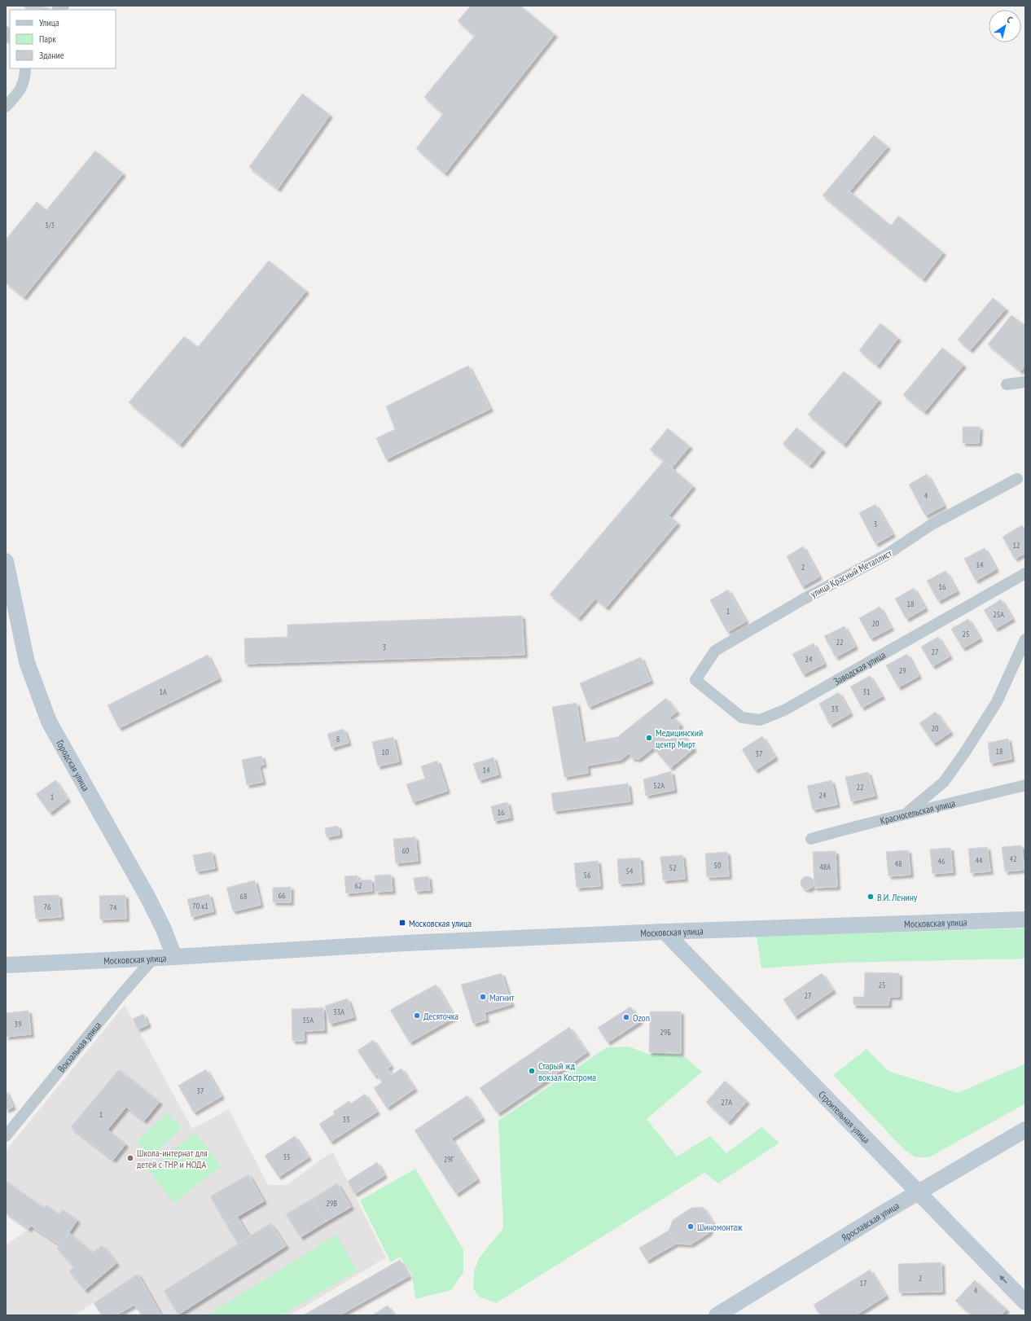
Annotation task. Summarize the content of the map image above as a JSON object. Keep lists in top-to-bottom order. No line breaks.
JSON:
{"streets":{"main road":["Городская улица","Московская улица","Строительная улица","Ярославская улица"],"street":["улица Красный Металлист","Заводская улица","Красносельская улица","Вокзальная улица"]},"crossings":[["улица Красный Металлист","Заводская улица"],["Городская улица","Московская улица"],["Московская улица","Вокзальная улица"],["Московская улица","Строительная улица"],["Строительная улица","Ярославская улица"]],"places":{"other":["Медицинский центр Мирт","В.И. Ленину","Магнит","Десяточка","Ozon","Старый жд вокзал Кострома","Школа-интернат для детей с ТНР и НОДА","Шиномонтаж"],"transit":["Московская улица"]},"house_numbers":["3/3","4","3","12","14","2","16","18","1","25А","20","25","22","3","27","24","29","1А","31","33","20","8","18","10","37","14","52А","22","24","1","16","60","42","44","46","48","50","48А","52","54","56","62","66","68","70 к1","76","74","25","27","33А","35А","39","29Б","37","27А","1","33","35","29Г","29В","2","17","4"],"legend":["Улица","Парк","Здание"],"north":"top right"}
